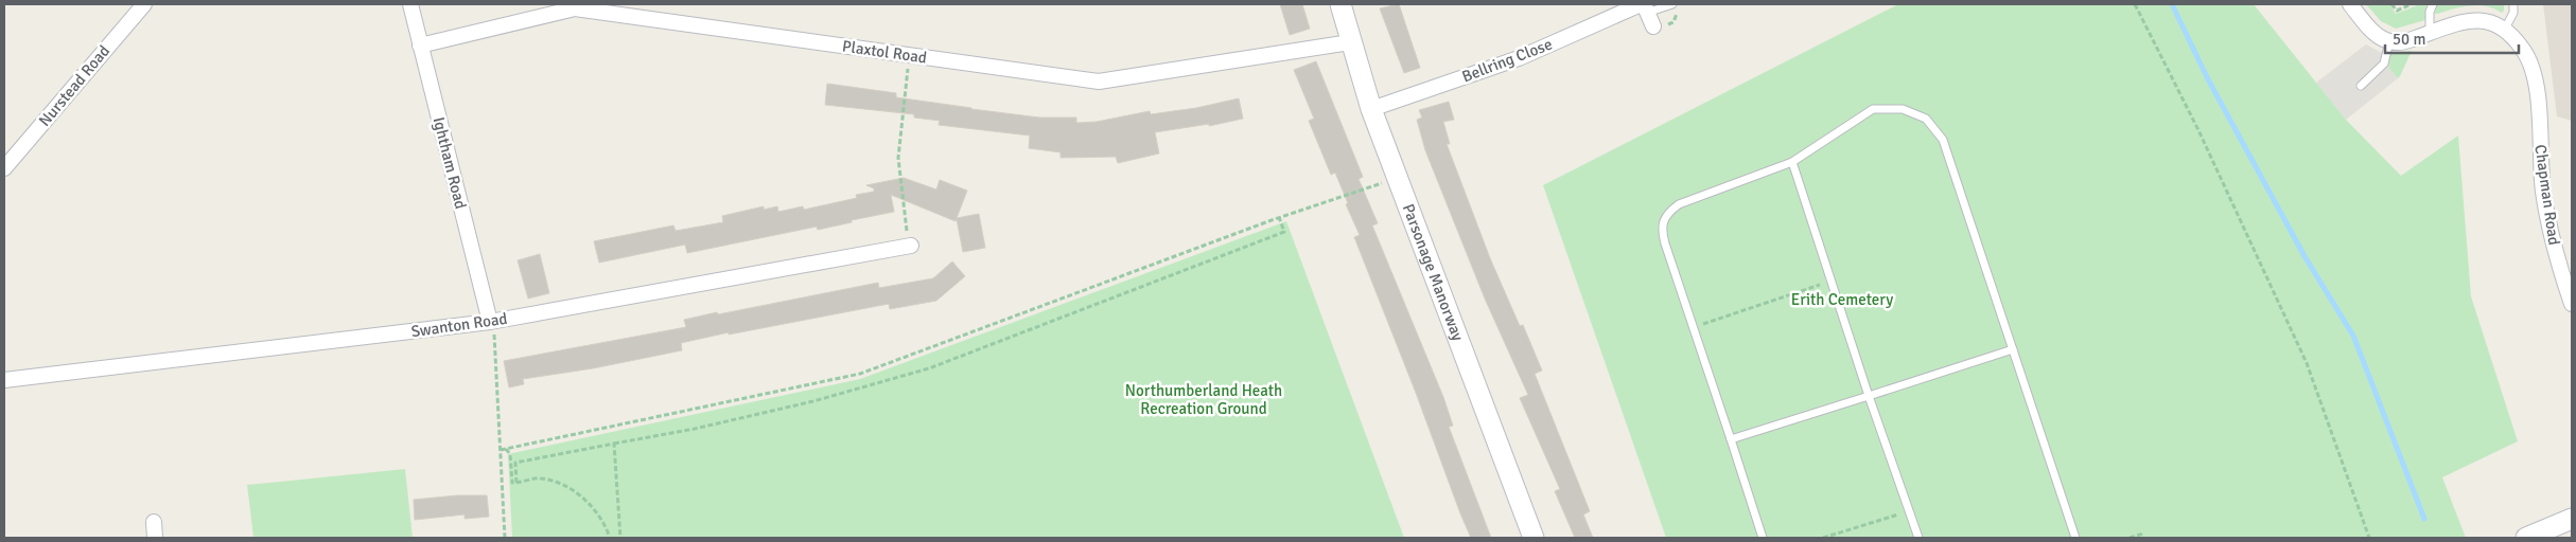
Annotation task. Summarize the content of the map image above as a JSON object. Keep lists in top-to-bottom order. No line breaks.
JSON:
{"streets":{"street":["Plaxtol Road","Bellring Close","Nurstead Road","Ightham Road","Chapman Road","Parsonage Manorway","Swanton Road"]},"crossings":[["Plaxtol Road","Ightham Road"],["Plaxtol Road","Parsonage Manorway"],["Bellring Close","Parsonage Manorway"],["Ightham Road","Swanton Road"]],"parks":["Erith Cemetery","Northumberland Heath Recreation Ground"],"scale_bar":"50 m"}
